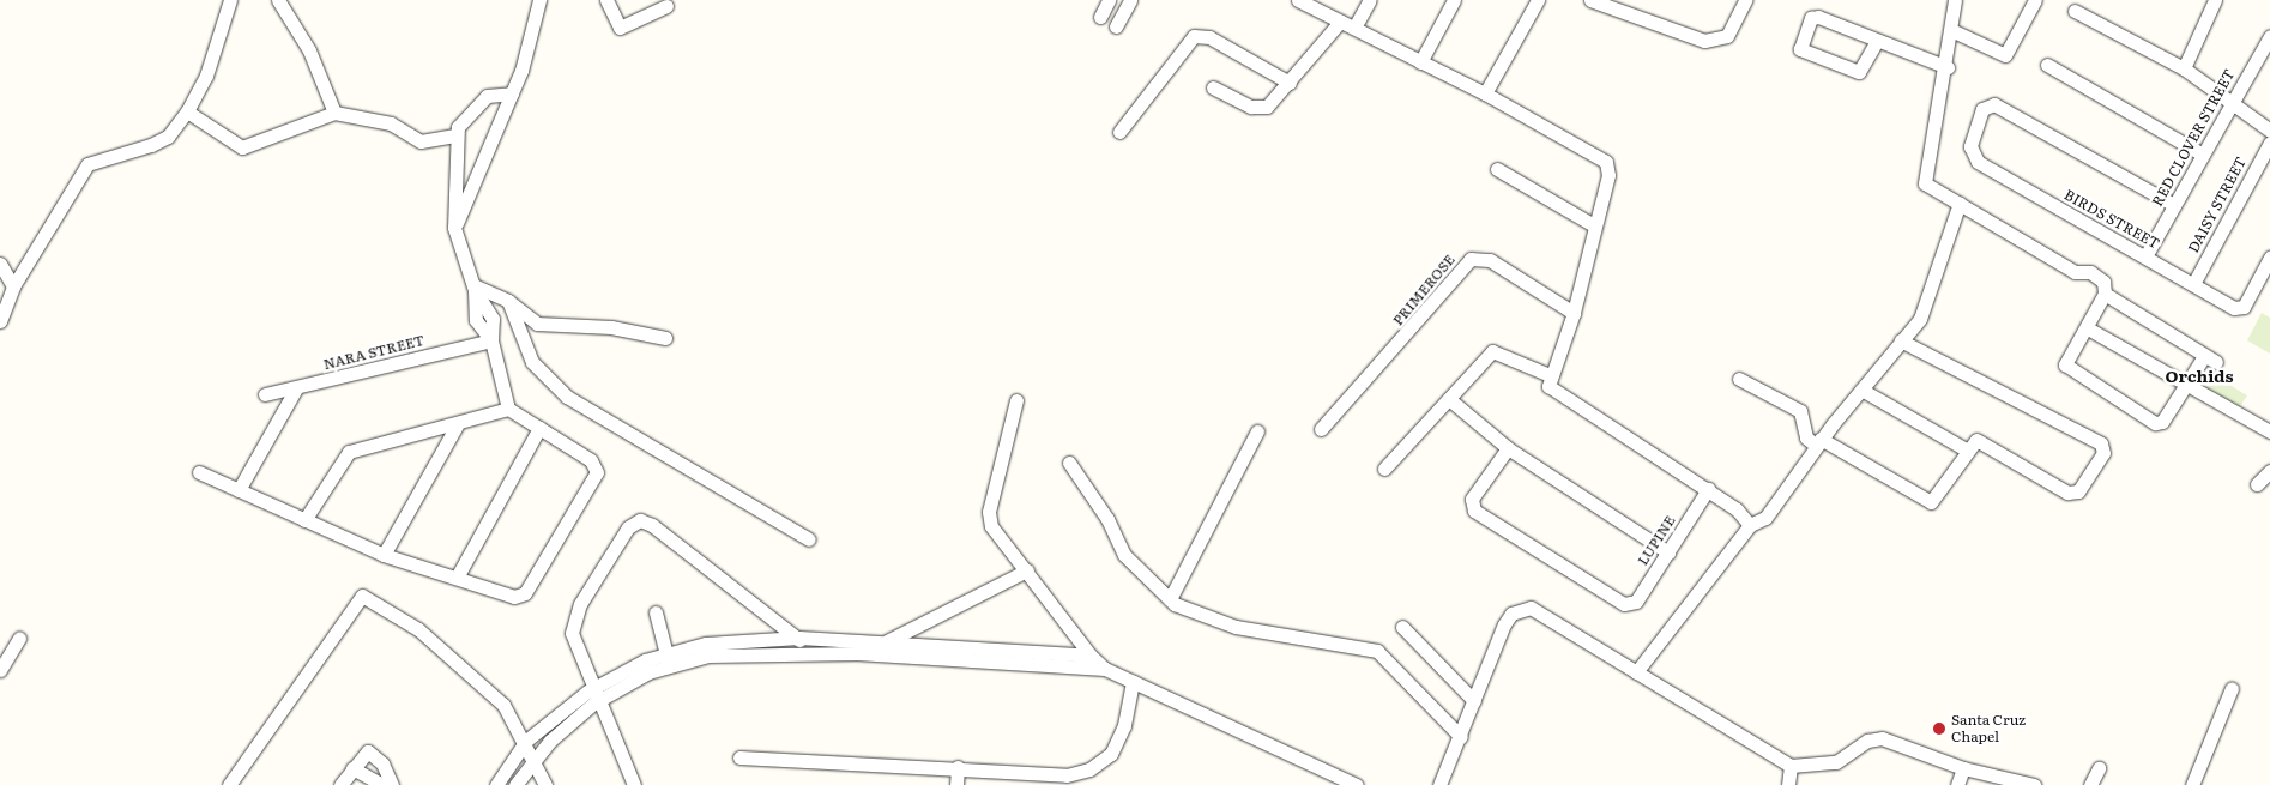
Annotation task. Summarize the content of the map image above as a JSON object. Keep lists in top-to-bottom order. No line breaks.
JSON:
{"streets":{"street":["RED CLOVER STREET","DAISY STREET","BIRDS STREET","PRIMEROSE","NARA STREET","LUPINE"]},"crossings":[["RED CLOVER STREET","BIRDS STREET"],["DAISY STREET","BIRDS STREET"]],"districts":["Orchids"],"places":["Santa Cruz Chapel"]}
